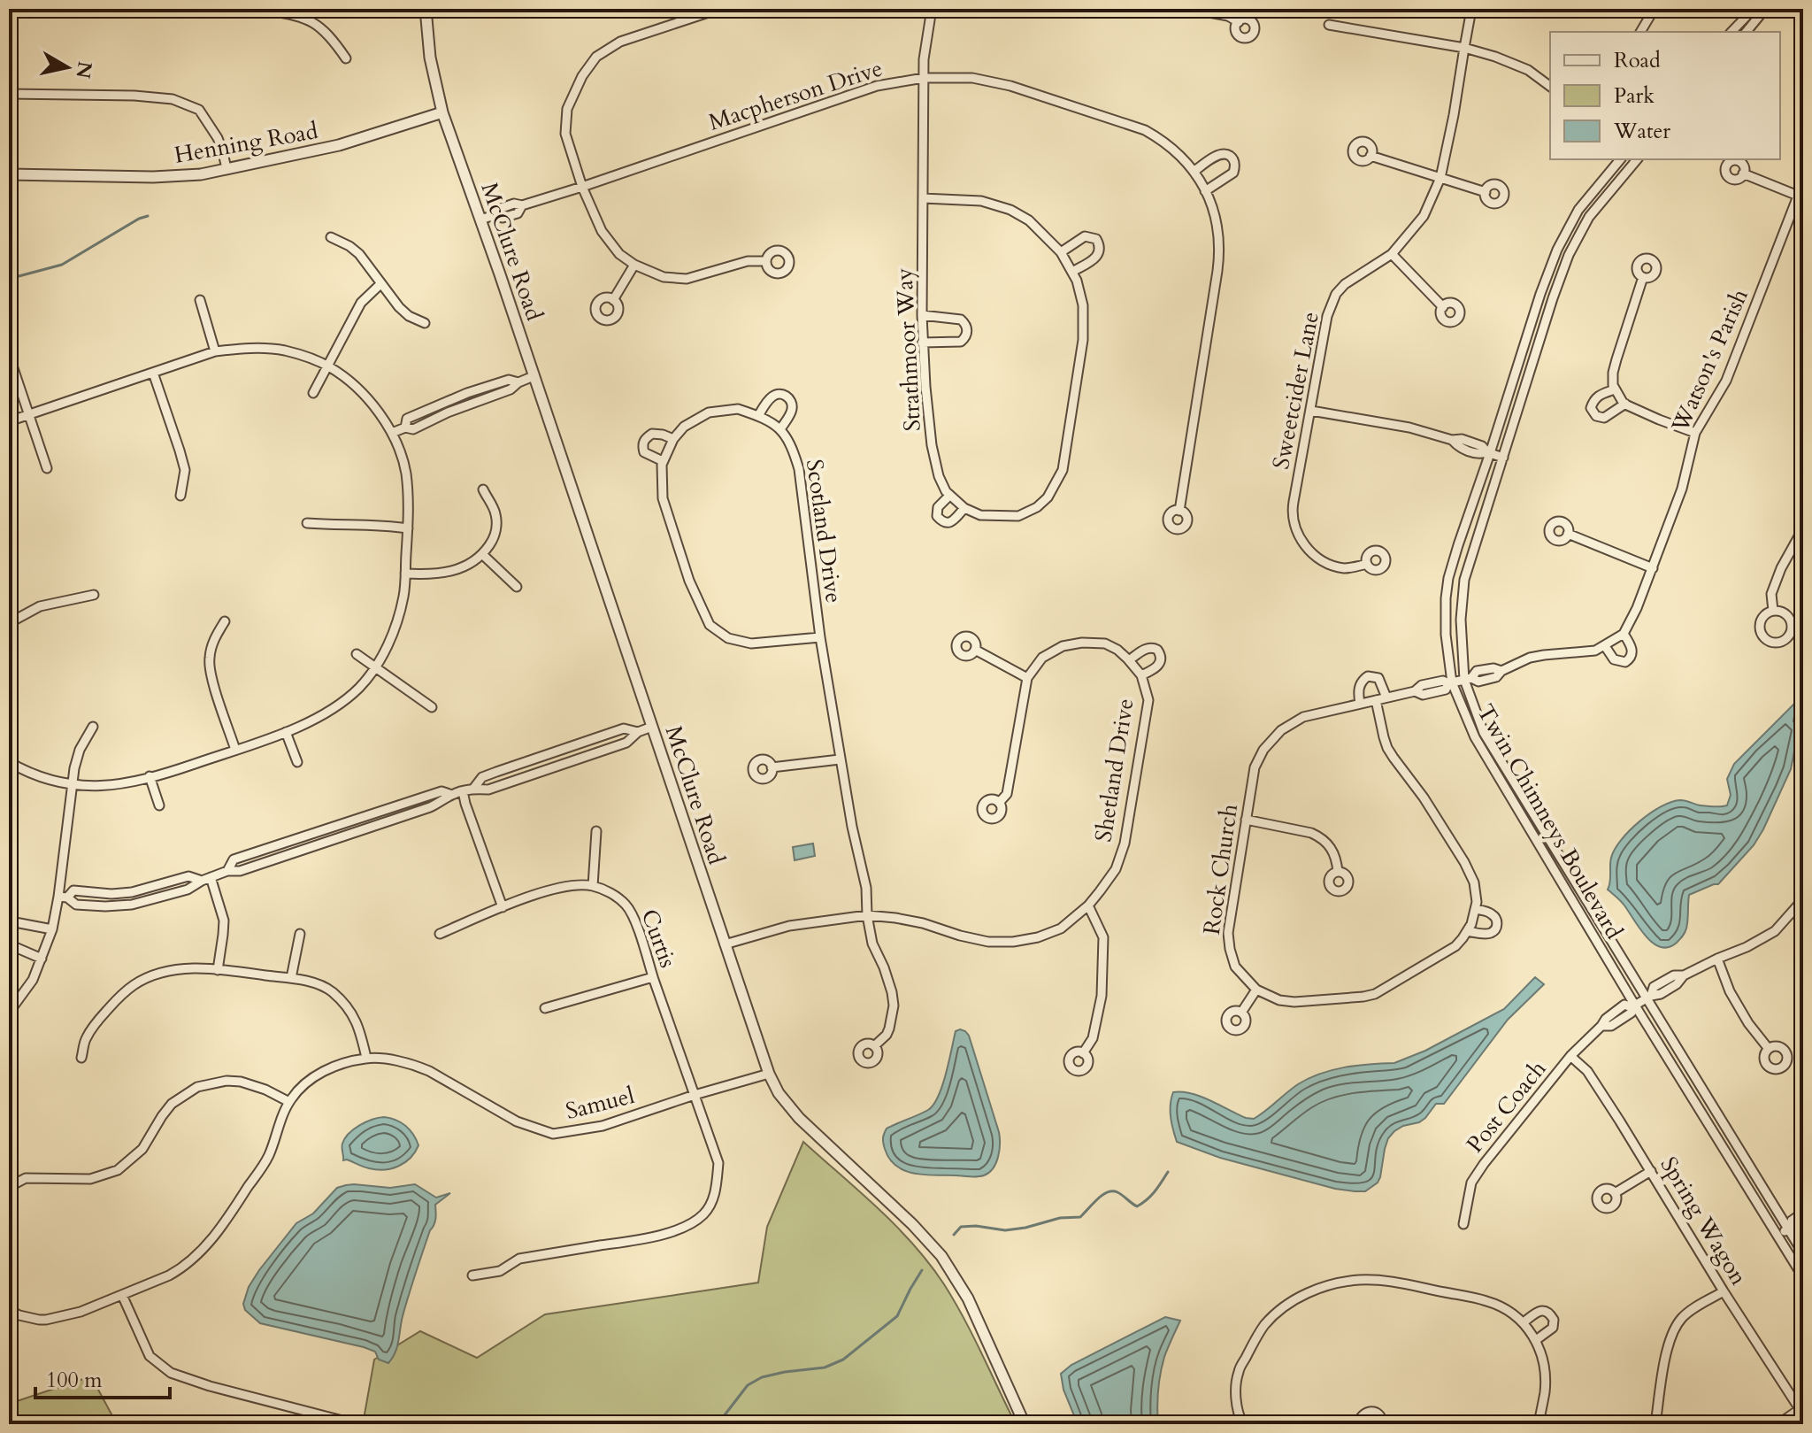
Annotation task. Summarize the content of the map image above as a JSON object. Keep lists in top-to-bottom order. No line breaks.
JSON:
{"streets":{"street":["Macpherson Drive","Henning Road","McClure Road","Strathmoor Way","Watson's Parish","Sweetcider Lane","Scotland Drive","Shetland Drive","Twin Chimneys Boulevard","Rock Church","Curtis","Samuel","Post Coach","Spring Wagon"]},"crossings":[["Macpherson Drive","McClure Road"],["Macpherson Drive","Strathmoor Way"],["Henning Road","McClure Road"],["McClure Road","Shetland Drive"],["McClure Road","Samuel"],["Watson's Parish","Twin Chimneys Boulevard"],["Watson's Parish","Rock Church"],["Scotland Drive","Shetland Drive"],["Twin Chimneys Boulevard","Rock Church"],["Twin Chimneys Boulevard","Post Coach"],["Curtis","Samuel"],["Post Coach","Spring Wagon"]],"legend":["Road","Park","Water"],"scale_bar":"100 m","north":"right"}
